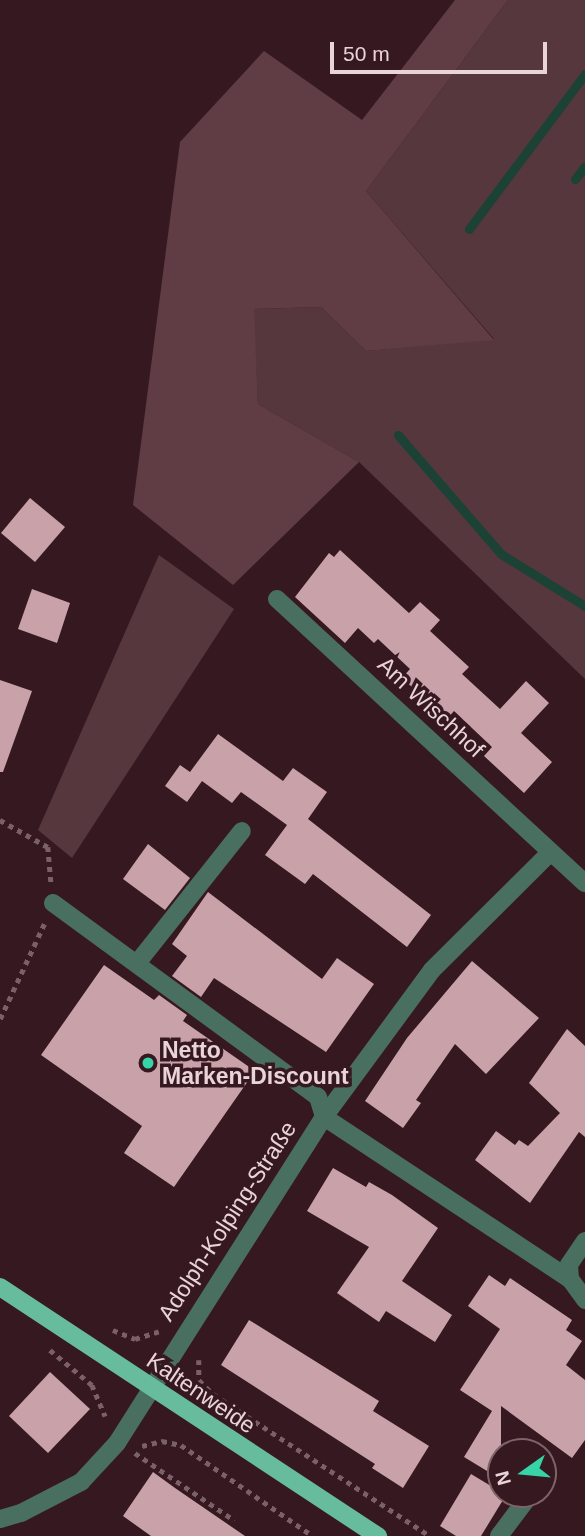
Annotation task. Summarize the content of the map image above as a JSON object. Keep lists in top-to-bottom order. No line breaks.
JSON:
{"streets":{"main road":["Kaltenweide"],"street":["Am Wischhof","Adolph-Kolping-Straße"]},"crossings":[["Adolph-Kolping-Straße","Kaltenweide"]],"places":["Netto Marken-Discount"],"scale_bar":"50 m","north":"left"}
